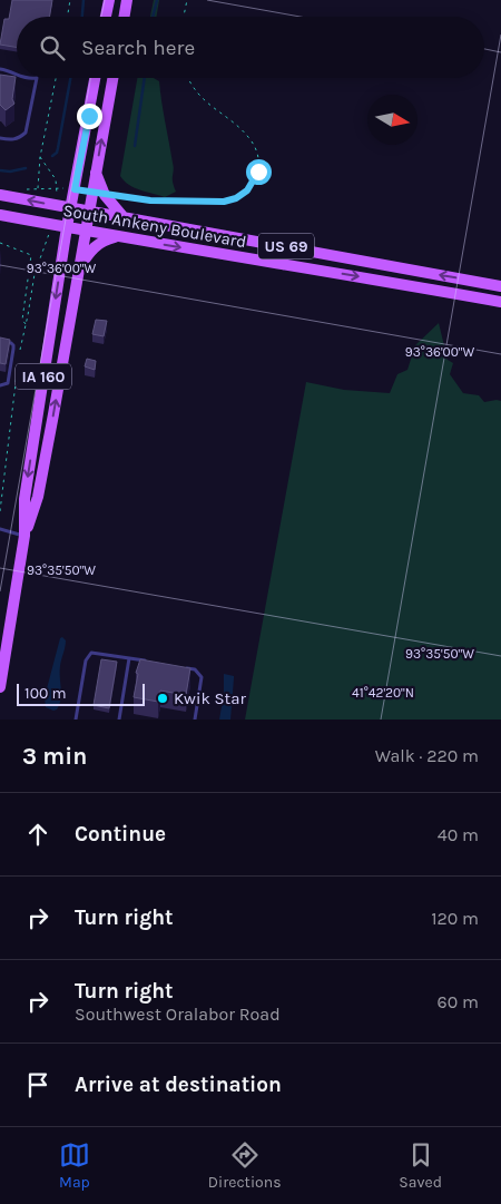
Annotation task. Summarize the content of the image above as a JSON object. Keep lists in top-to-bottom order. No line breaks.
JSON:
{"streets":{"main road":["South Ankeny Boulevard","US 69","IA 160"]},"crossings":[["South Ankeny Boulevard","IA 160"]],"places":["Kwik Star"],"scale_bar":"100 m","north":"right","page":{"search":"Search here","scale":"100 m","heading":["3 min","Walk · 220 m"],"list":[["Continue","40 m"],["Turn right","120 m"],["Turn right","Southwest Oralabor Road","60 m"],"Arrive at destination"],"nav":["Map","Directions","Saved"]},"coordinates":["93°36'00\"W","93°35'50\"W","41°42'20\"N"]}
